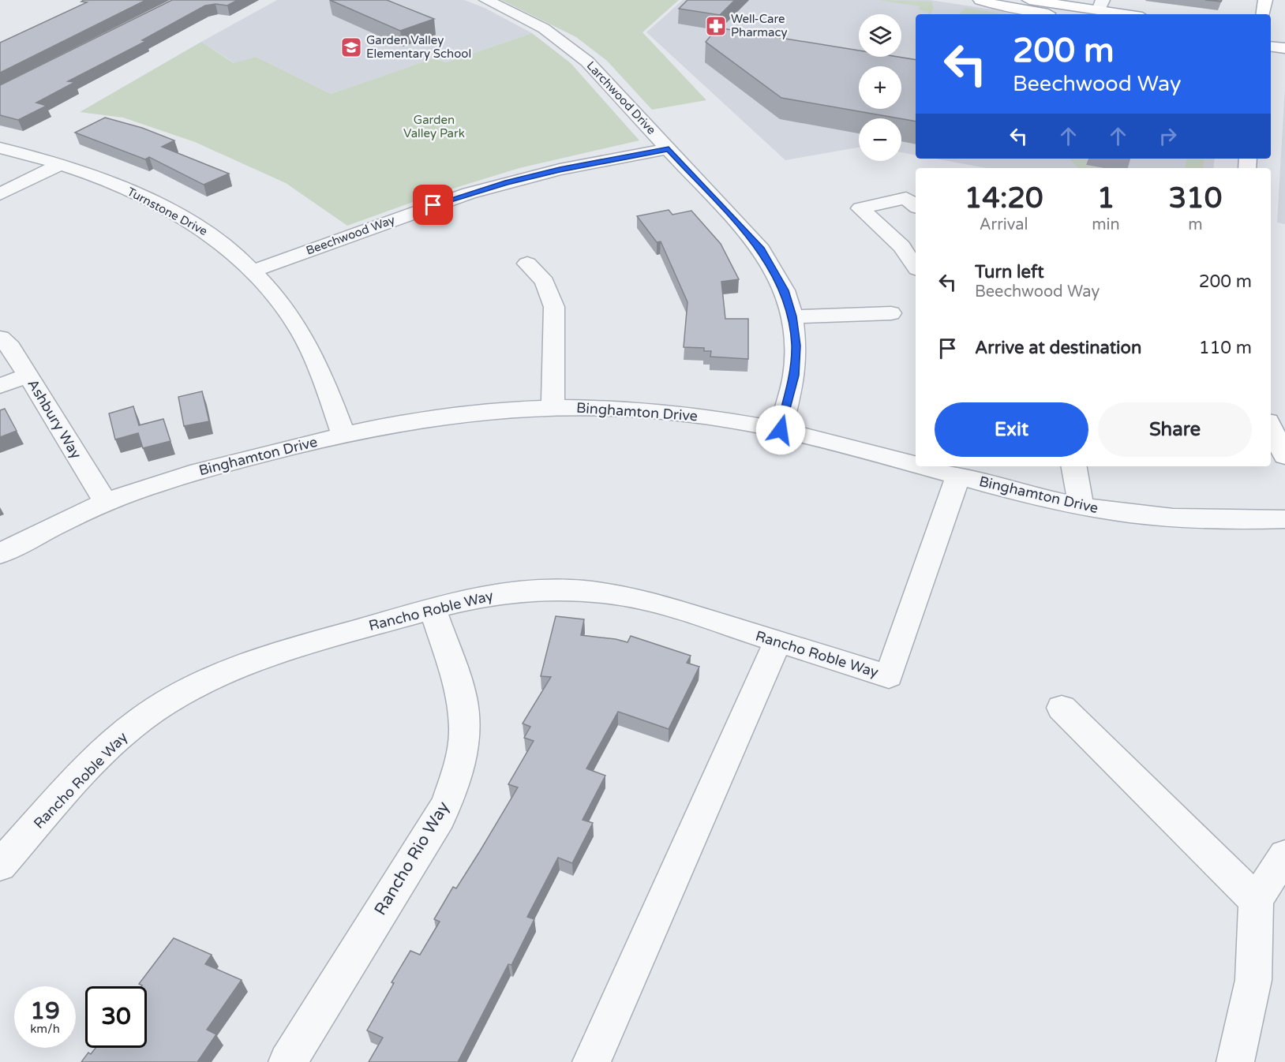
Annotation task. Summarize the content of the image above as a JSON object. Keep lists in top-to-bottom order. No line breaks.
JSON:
{"streets":{"street":["Larchwood Drive","Turnstone Drive","Beechwood Way","Binghamton Drive","Ashbury Way","Rancho Roble Way","Rancho Rio Way"]},"crossings":[["Larchwood Drive","Beechwood Way"],["Larchwood Drive","Binghamton Drive"],["Turnstone Drive","Beechwood Way"],["Turnstone Drive","Binghamton Drive"],["Binghamton Drive","Ashbury Way"],["Binghamton Drive","Rancho Roble Way"],["Rancho Roble Way","Rancho Rio Way"]],"parks":["Garden Valley Park"],"places":{"pharmacy":["Well-Care Pharmacy"],"school or university":["Garden Valley Elementary School"]},"page":{"map_buttons":["+","−"],"turn":["200 m","Beechwood Way"],"eta":["14:20","Arrival","1","min","310","m"],"list":[{"name":"Turn left","note":"Beechwood Way","value":"200 m"},{"name":"Arrive at destination","value":"110 m"}],"buttons":["Exit","Share"],"speed":"19 km/h","limit":"30"}}
